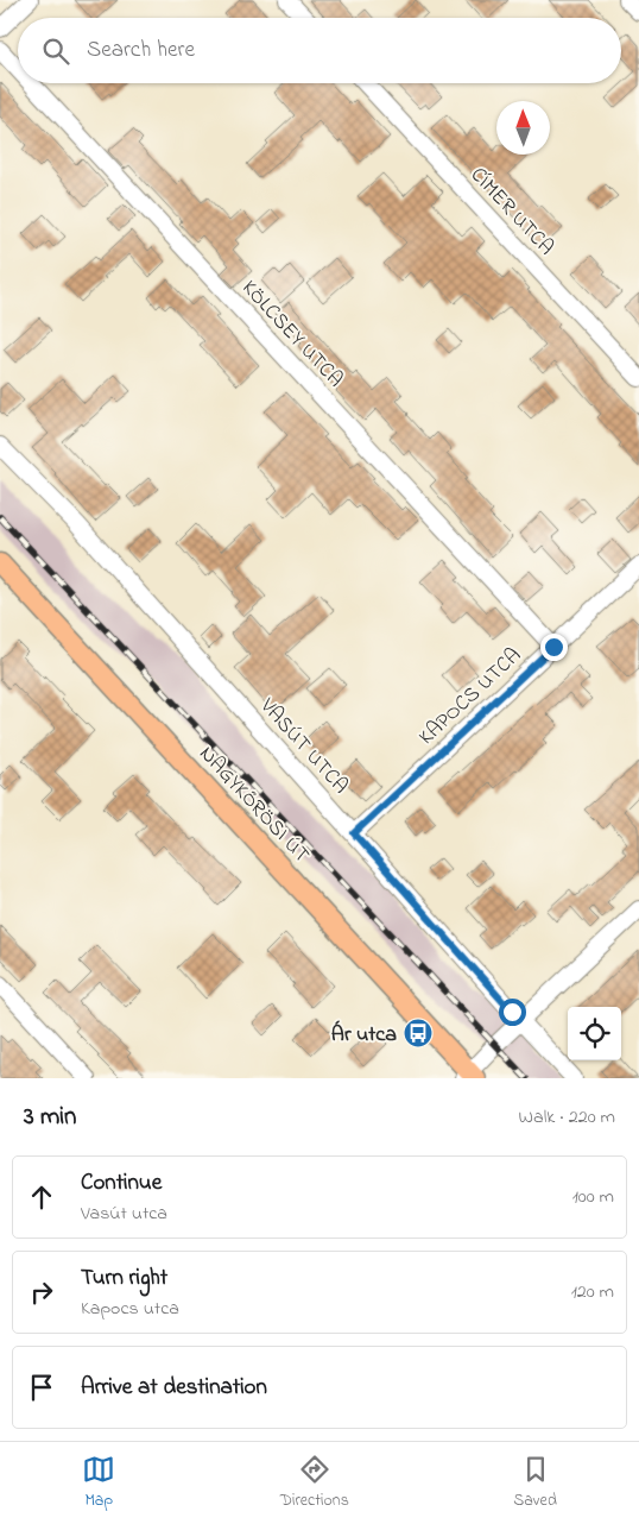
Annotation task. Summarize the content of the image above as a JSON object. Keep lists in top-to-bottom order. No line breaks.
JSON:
{"streets":{"main road":["NAGYKŐRÖSI ÚT"],"street":["CÍMER UTCA","KÖLCSEY UTCA","KAPOCS UTCA","VASÚT UTCA"]},"crossings":[["KÖLCSEY UTCA","KAPOCS UTCA"],["KAPOCS UTCA","VASÚT UTCA"]],"places":{"bus stop":["Ár utca"]},"north":"top","page":{"search":"Search here","heading":["3 min","Walk · 220 m"],"list":[["Continue","Vasút utca","100 m"],["Turn right","Kapocs utca","120 m"],"Arrive at destination"],"nav":["Map","Directions","Saved"]}}
